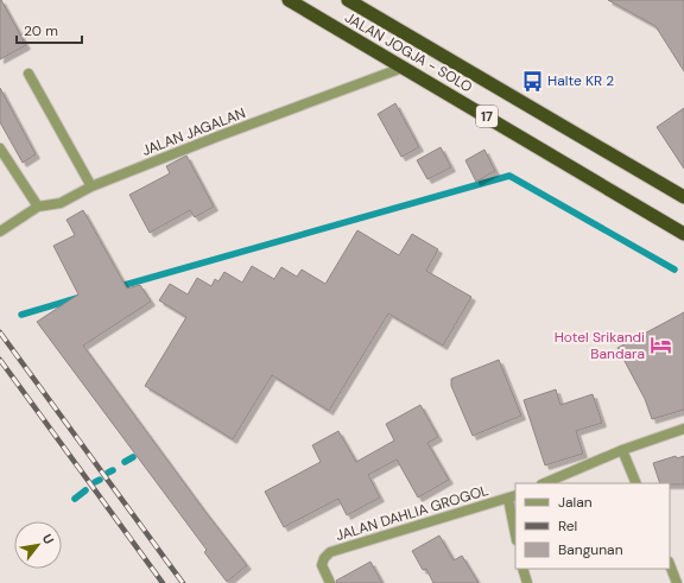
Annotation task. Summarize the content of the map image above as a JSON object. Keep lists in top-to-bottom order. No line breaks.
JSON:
{"streets":{"highway":["JALAN JOGJA - SOLO","17"],"street":["JALAN JAGALAN","JALAN DAHLIA GROGOL"]},"crossings":[["JALAN JOGJA - SOLO","JALAN JAGALAN"]],"places":{"bus stop":["Halte KR 2"],"hotel":["Hotel Srikandi Bandara"]},"legend":["Jalan","Rel","Bangunan"],"scale_bar":"20 m","north":"top right"}
